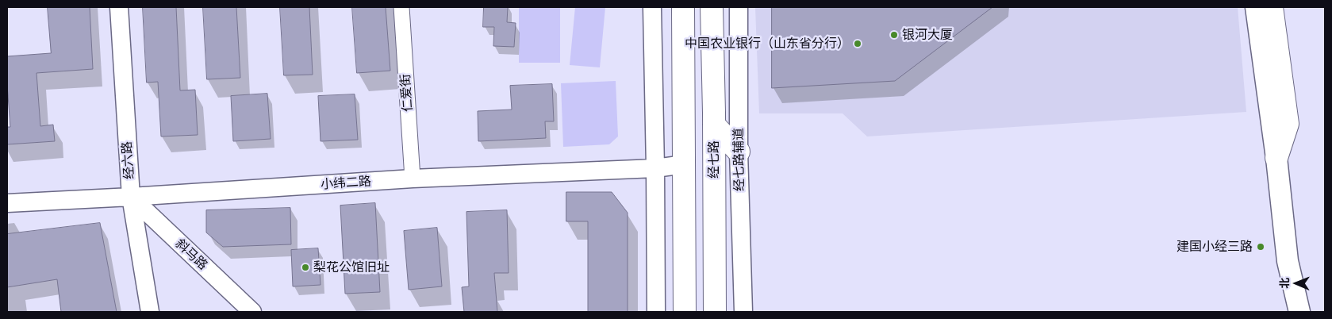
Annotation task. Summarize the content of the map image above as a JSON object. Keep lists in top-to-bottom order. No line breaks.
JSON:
{"streets":{"main road":["经七路"],"street":["仁爱街","经七路辅道","经六路","小纬二路","斜马路"]},"crossings":[["仁爱街","小纬二路"],["经六路","小纬二路"],["经六路","斜马路"],["小纬二路","斜马路"]],"places":["银河大厦","中国农业银行（山东省分行）","建国小经三路","梨花公馆旧址"],"north":"left"}
